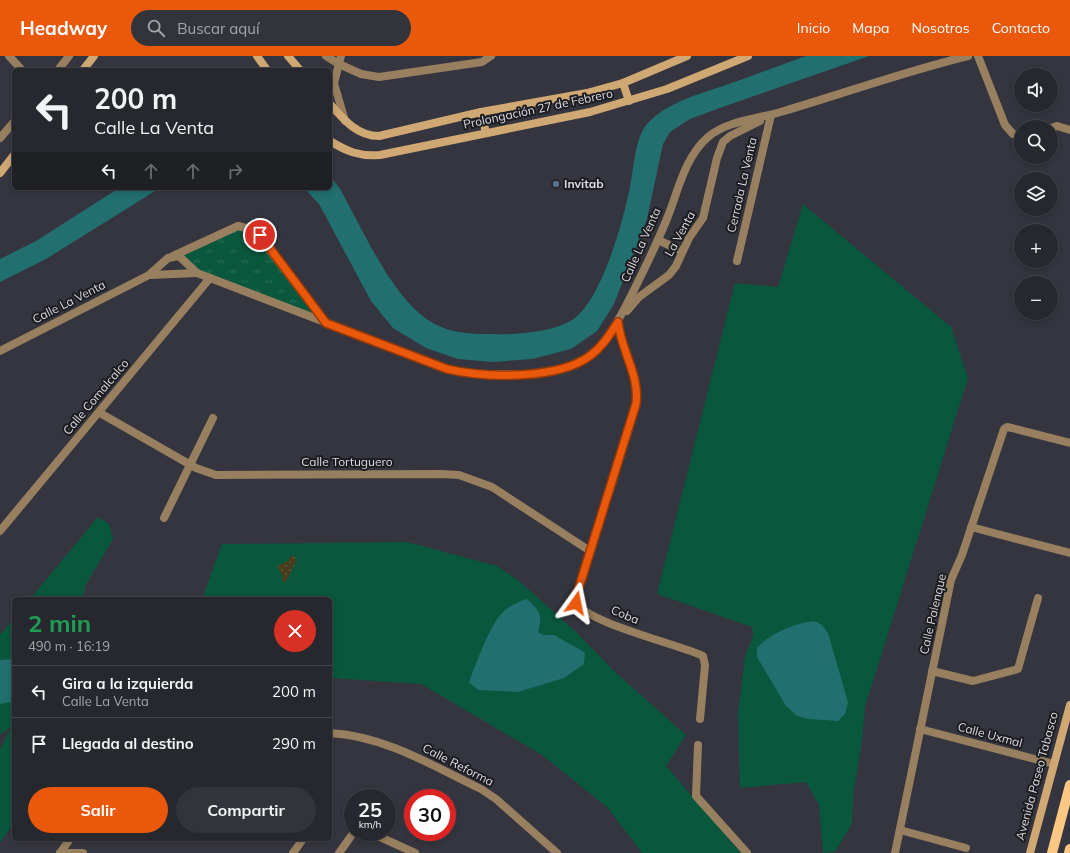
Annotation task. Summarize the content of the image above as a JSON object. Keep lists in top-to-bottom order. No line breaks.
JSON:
{"streets":{"street":["Prolongación 27 de Febrero","Cerrada La Venta","La Venta","Calle La Venta","Calle Comalcalco","Calle Tortuguero","Calle Palenque","Coba","Calle Uxmal","Calle Reforma","Avenida Paseo Tabasco"]},"crossings":[["Cerrada La Venta","La Venta"],["Cerrada La Venta","Calle La Venta"],["La Venta","Calle La Venta"],["La Venta","Coba"],["Calle La Venta","Calle Comalcalco"],["Calle La Venta","Coba"],["Calle Comalcalco","Calle Tortuguero"],["Calle Tortuguero","Coba"],["Calle Palenque","Calle Uxmal"],["Calle Uxmal","Avenida Paseo Tabasco"]],"places":["Invitab"],"page":{"header":"Headway","search":"Buscar aquí","nav":["Inicio","Mapa","Nosotros","Contacto"],"map_buttons":["+","−"],"turn":["200 m","Calle La Venta"],"heading":["2 min","490 m · 16:19"],"list":[{"name":"Gira a la izquierda","note":"Calle La Venta","value":"200 m"},{"name":"Llegada al destino","value":"290 m"}],"buttons":["Salir","Compartir"],"speed":"25 km/h","limit":"30"}}
